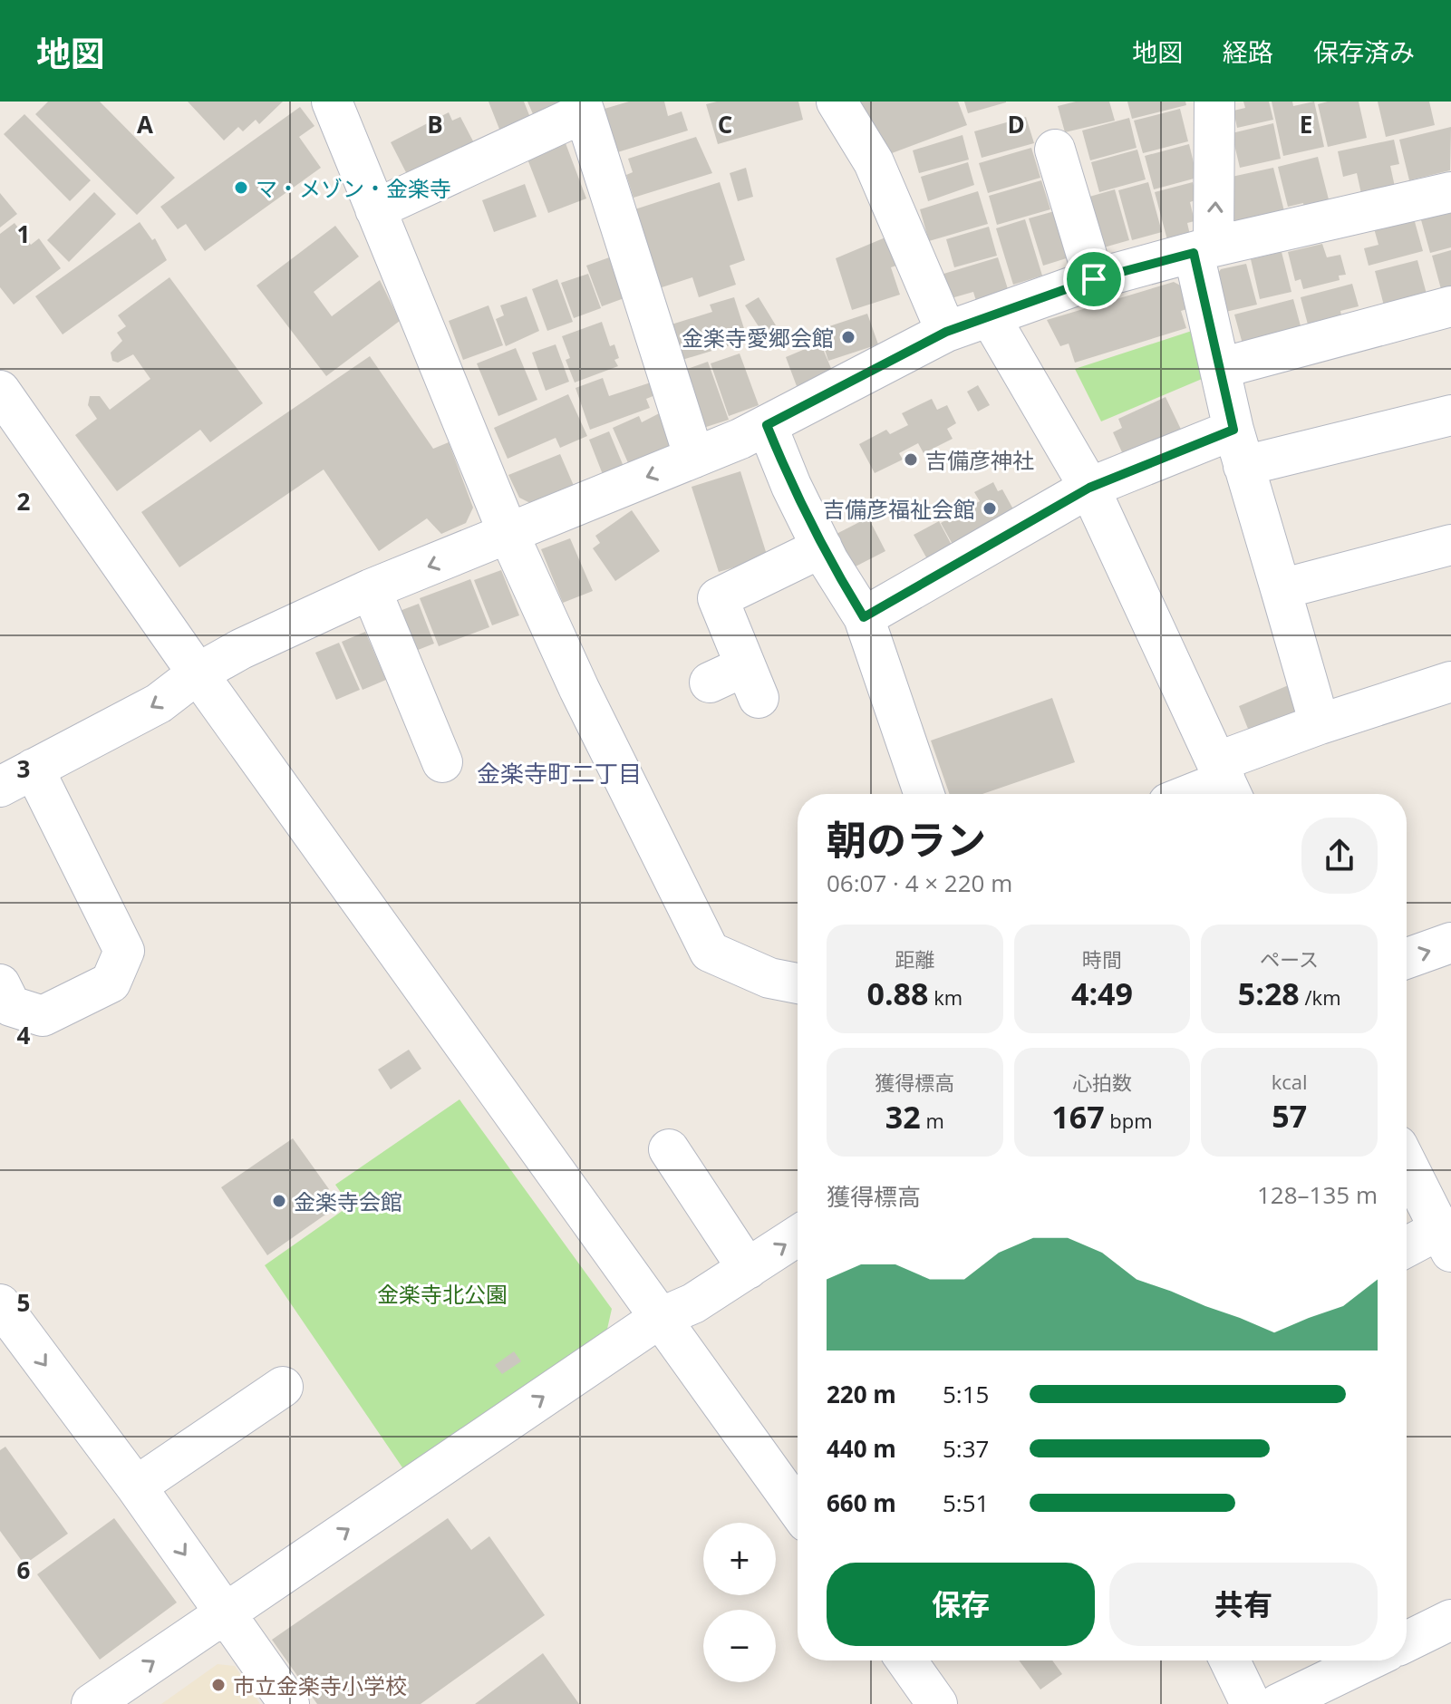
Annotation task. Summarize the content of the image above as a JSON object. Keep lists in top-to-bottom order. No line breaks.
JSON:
{"districts":["金楽寺町二丁目"],"parks":["金楽寺北公園"],"places":["マ・メゾン・金楽寺","金楽寺愛郷会館","吉備彦神社","吉備彦福祉会館","金楽寺会館","市立金楽寺小学校"],"page":{"header":"地図","nav":["地図","経路","保存済み"],"heading":["朝のラン","06:07 · 4 × 220 m"],"stats":[["距離","0.88 km"],["時間","4:49"],["ペース","5:28 /km"],["獲得標高","32 m"],["心拍数","167 bpm"],["kcal","57"]],"chart":["獲得標高","128–135 m"],"list":[{"name":"220 m","note":"5:15"},{"name":"440 m","note":"5:37"},{"name":"660 m","note":"5:51"}],"map_buttons":["+","−"],"buttons":["保存","共有"]},"grid":{"columns":["A","B","C","D","E"],"rows":["1","2","3","4","5","6"]}}
